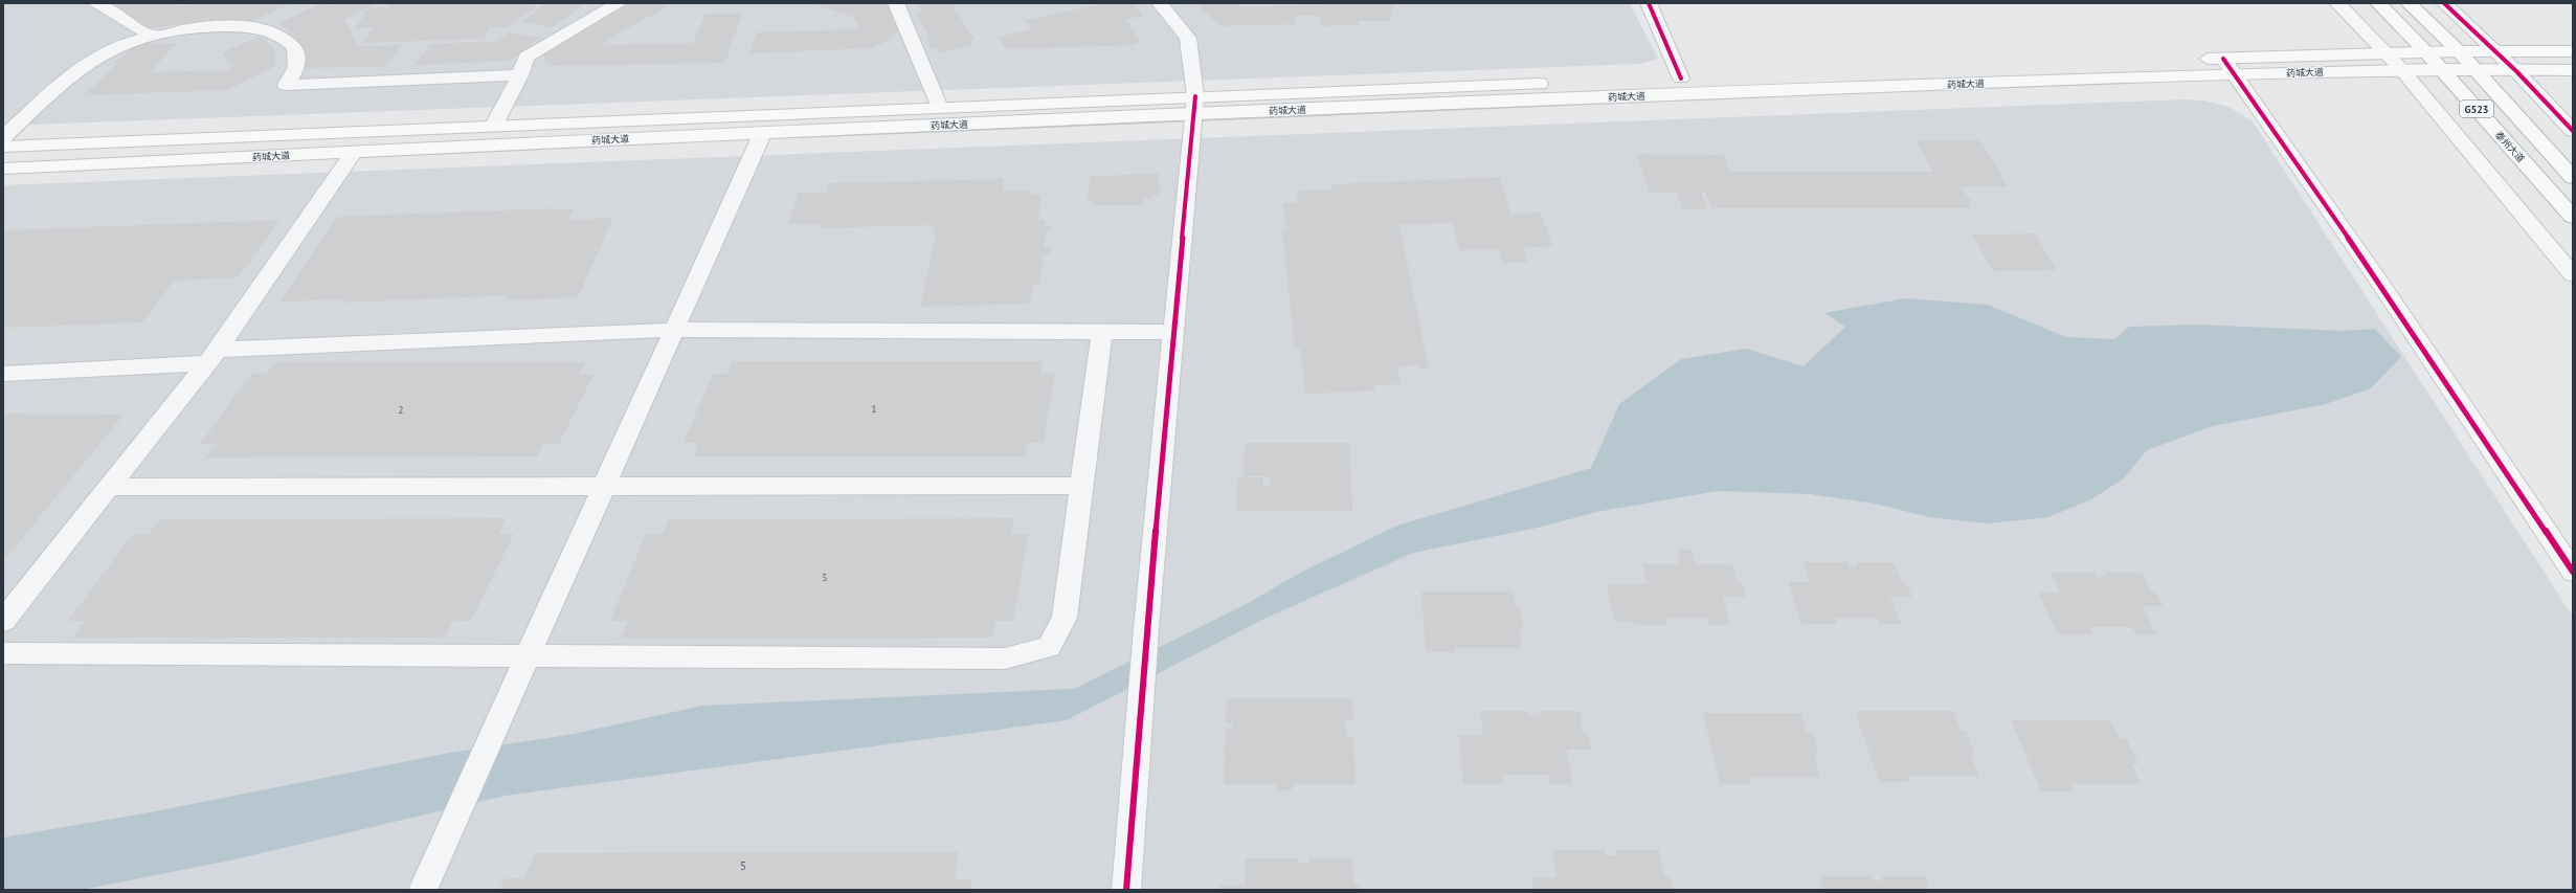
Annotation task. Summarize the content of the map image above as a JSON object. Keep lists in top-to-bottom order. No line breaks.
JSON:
{"streets":{"main road":["药城大道","G523","泰州大道"]},"crossings":[["药城大道","G523"],["药城大道","泰州大道"]],"house_numbers":["1","2","5","5"]}
